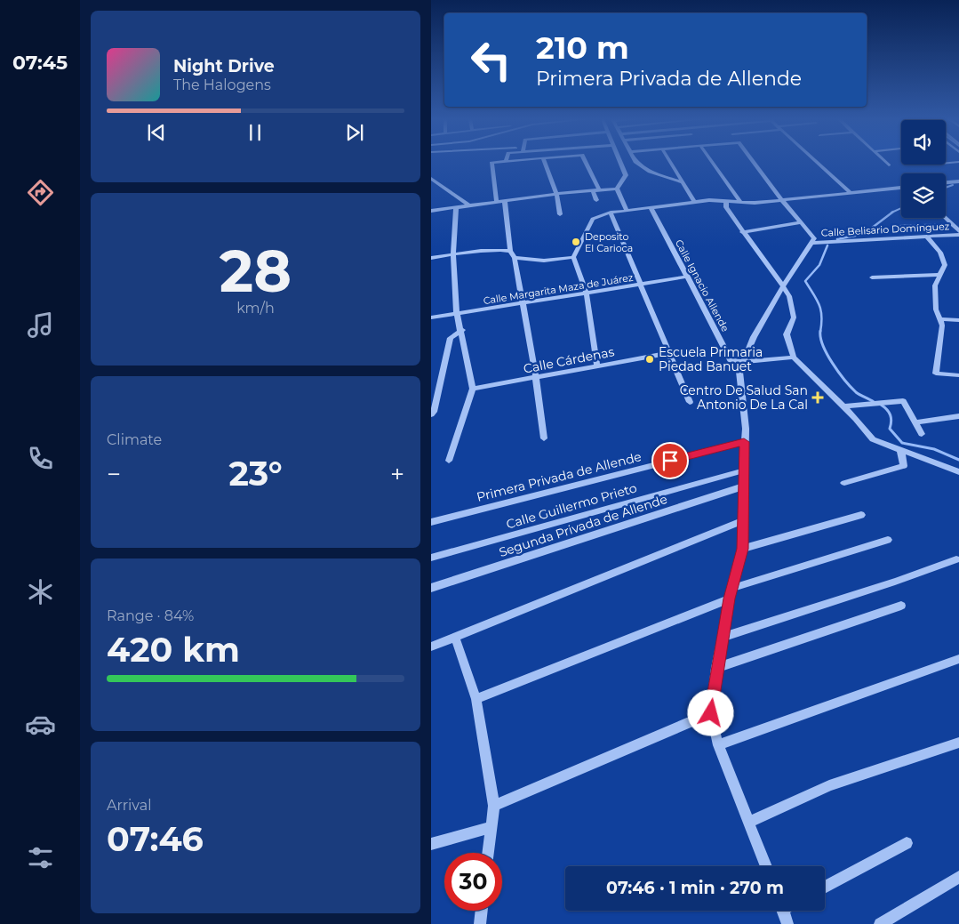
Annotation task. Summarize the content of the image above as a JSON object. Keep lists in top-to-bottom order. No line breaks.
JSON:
{"streets":{"street":["Calle Belisario Domínguez","Calle Ignacio Allende","Calle Margarita Maza de Juárez","Calle Cárdenas","Primera Privada de Allende","Calle Guillermo Prieto","Segunda Privada de Allende"]},"crossings":[["Calle Ignacio Allende","Calle Margarita Maza de Juárez"]],"places":{"other":["Deposito El Carioca","Escuela Primaria Piedad Banuet"],"health":["Centro De Salud San Antonio De La Cal"]},"page":{"tabs":"07:45","turn":["210 m","Primera Privada de Allende"],"song":["Night Drive","The Halogens"],"tile":[["28","km/h"],"Climate",["Range · 84%","420 km"],["Arrival","07:46"]],"heat":["−","23°","+"],"limit":"30","trip":"07:46 · 1 min · 270 m"}}
